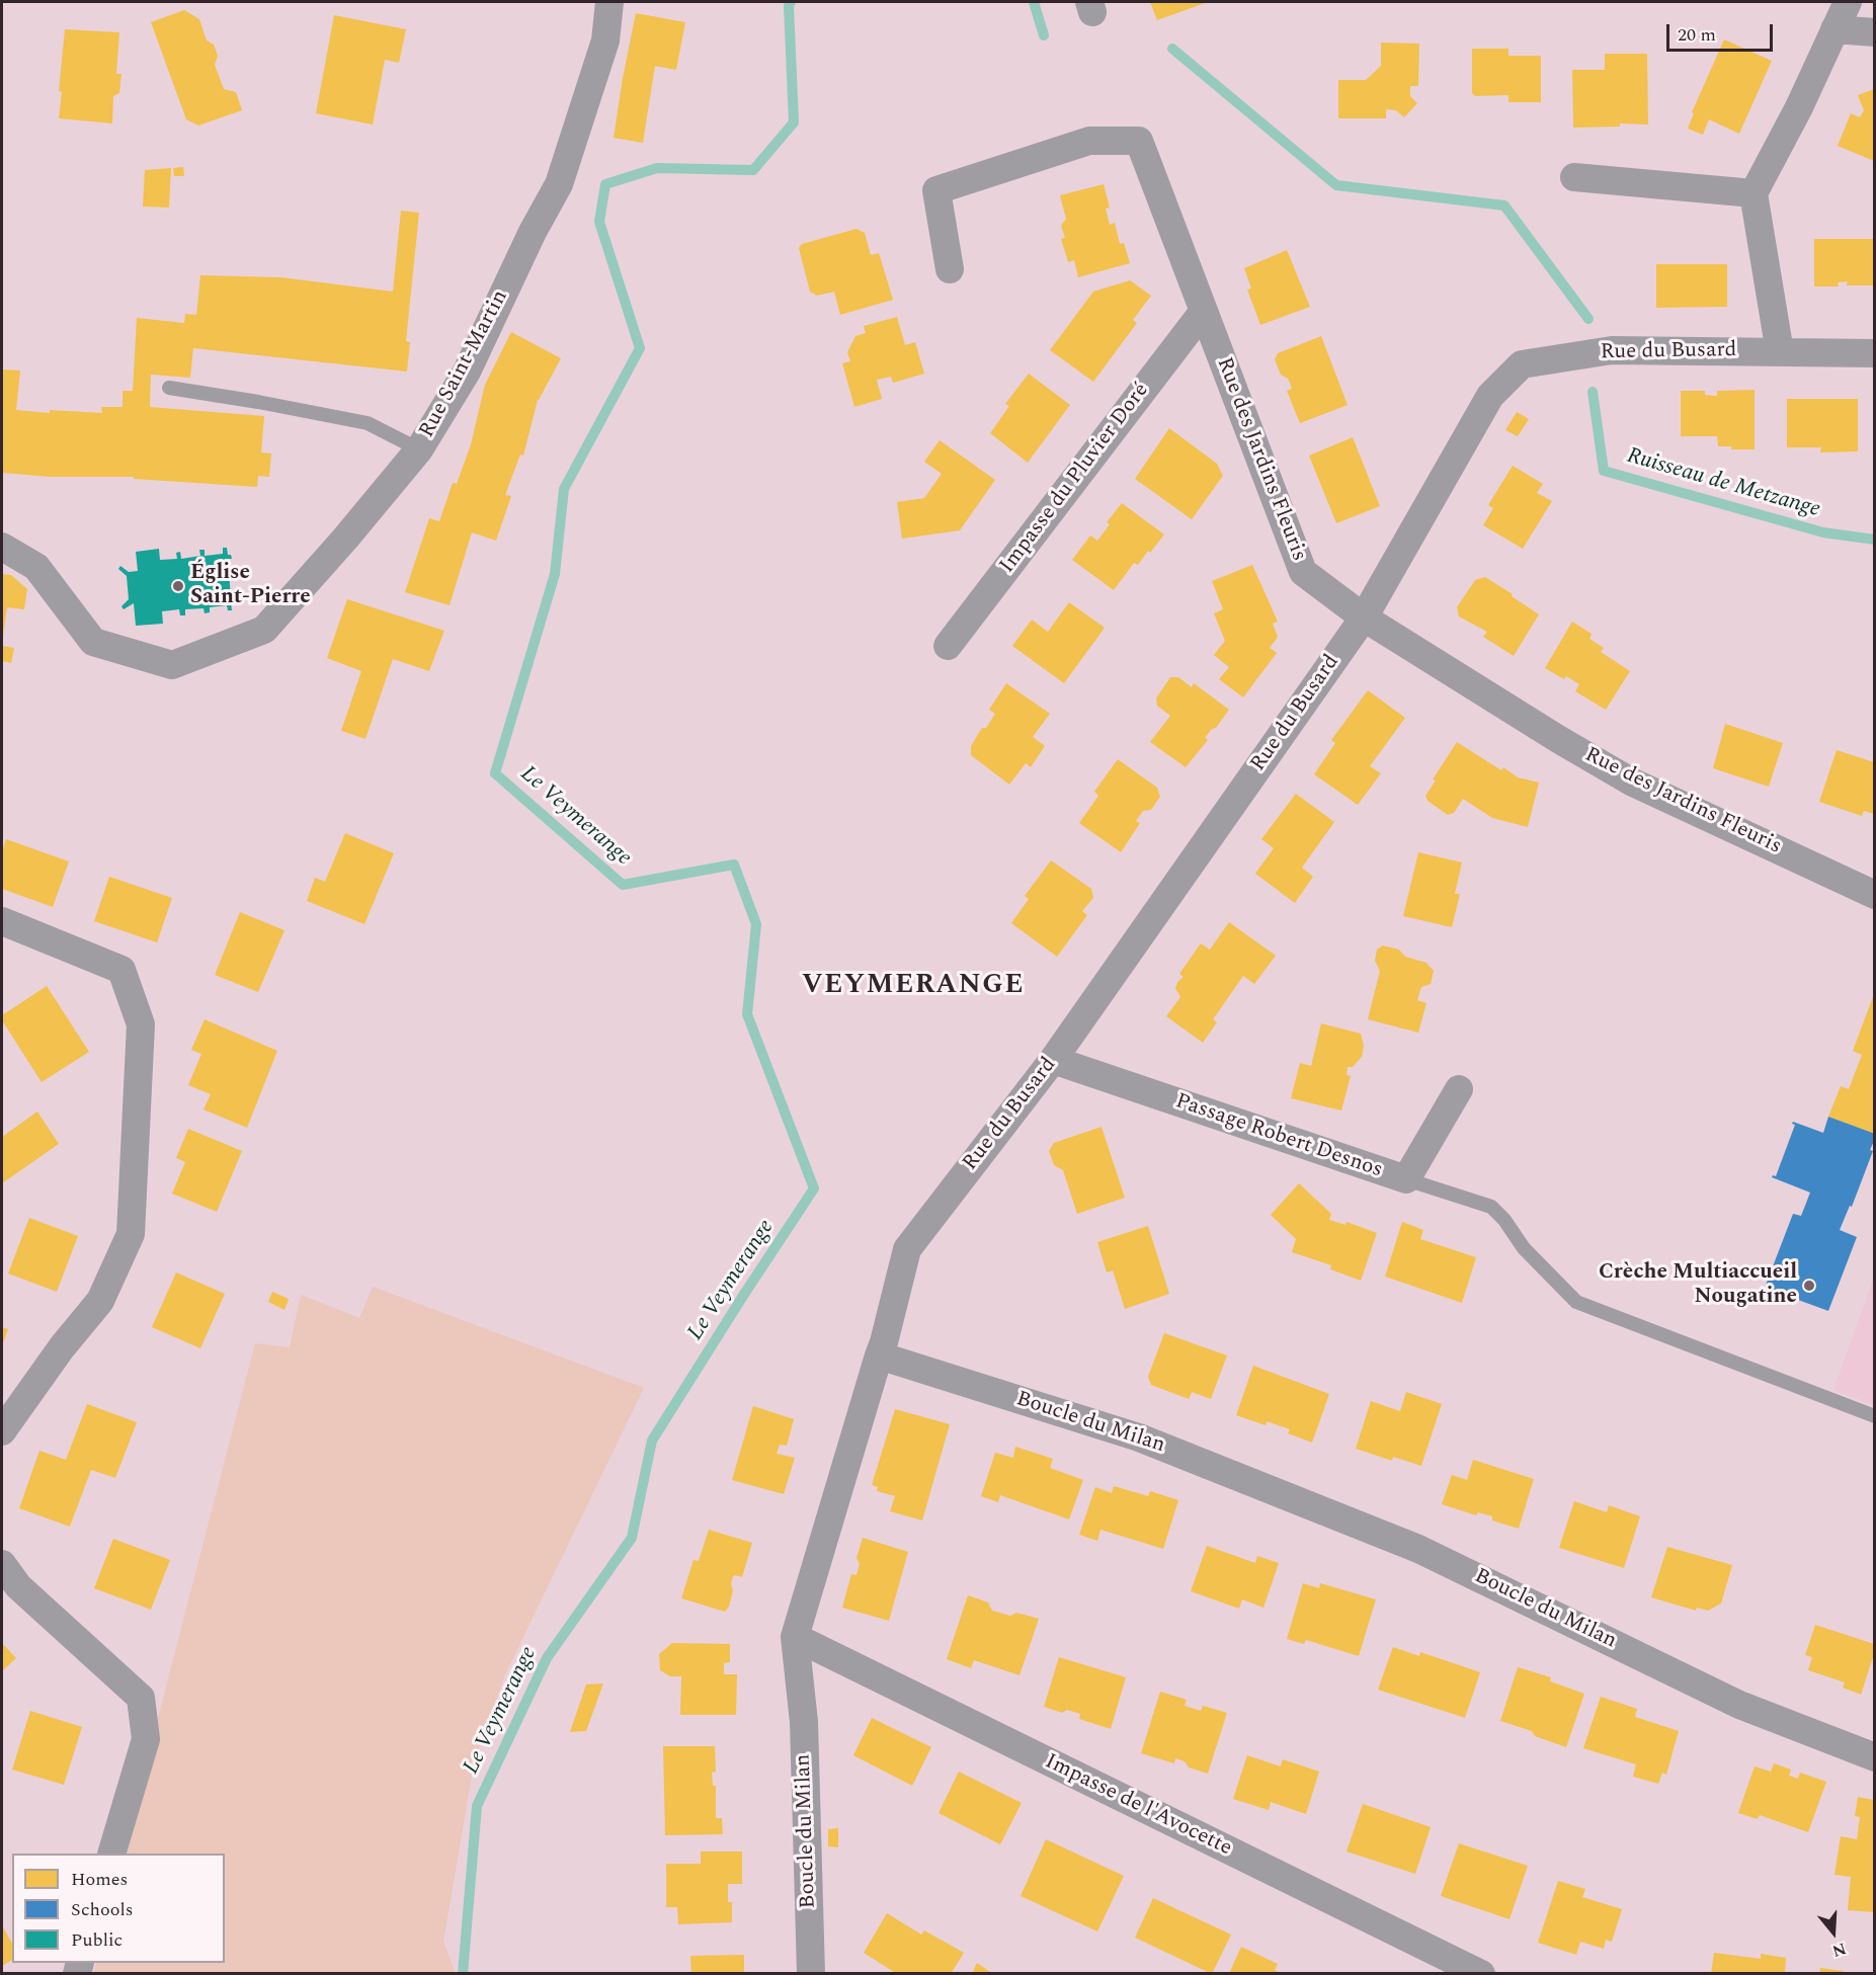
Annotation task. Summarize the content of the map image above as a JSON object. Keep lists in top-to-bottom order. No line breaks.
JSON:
{"streets":{"street":["Rue du Busard","Rue Saint-Martin","Rue des Jardins Fleuris","Impasse du Pluvier Doré","Passage Robert Desnos","Boucle du Milan","Impasse de l'Avocette"]},"crossings":[["Rue du Busard","Rue des Jardins Fleuris"],["Rue du Busard","Passage Robert Desnos"],["Rue du Busard","Boucle du Milan"],["Rue des Jardins Fleuris","Impasse du Pluvier Doré"],["Boucle du Milan","Impasse de l'Avocette"]],"districts":["VEYMERANGE"],"water":["Ruisseau de Metzange","Le Veymerange"],"places":["Église Saint-Pierre","Crèche Multiaccueil Nougatine"],"legend":["Homes","Schools","Public"],"scale_bar":"20 m","north":"bottom"}
